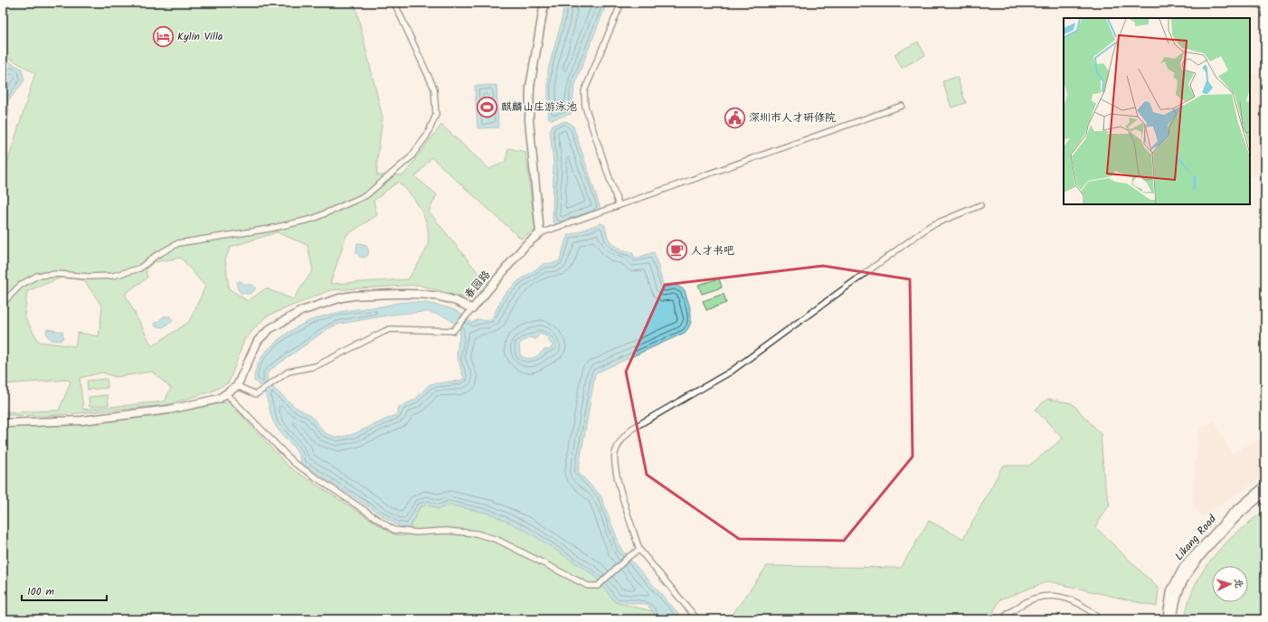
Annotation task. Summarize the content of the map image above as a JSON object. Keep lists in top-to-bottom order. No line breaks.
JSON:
{"streets":{"street":["春园路","Likang Road"]},"places":{"hotel":["Kylin Villa"],"sports":["麒麟山庄游泳池"],"public building":["深圳市人才研修院"],"cafe":["人才书吧"]},"scale_bar":"100 m","north":"right"}
